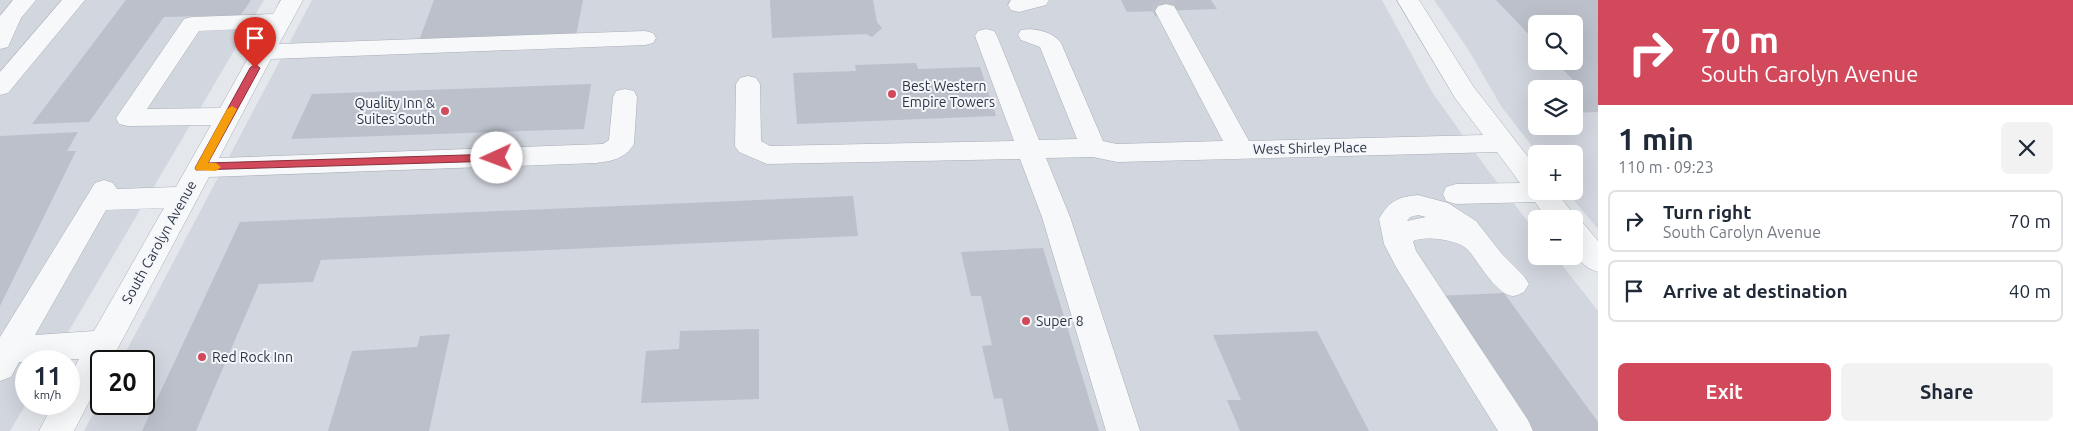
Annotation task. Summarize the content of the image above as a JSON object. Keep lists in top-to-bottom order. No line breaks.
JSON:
{"streets":{"street":["West Shirley Place","South Carolyn Avenue"]},"places":["Best Western Empire Towers","Quality Inn & Suites South","Super 8","Red Rock Inn"],"page":{"turn":["70 m","South Carolyn Avenue"],"map_buttons":["+","−"],"heading":["1 min","110 m · 09:23"],"list":[{"name":"Turn right","note":"South Carolyn Avenue","value":"70 m"},{"name":"Arrive at destination","value":"40 m"}],"speed":"11 km/h","limit":"20","buttons":["Exit","Share"]}}
